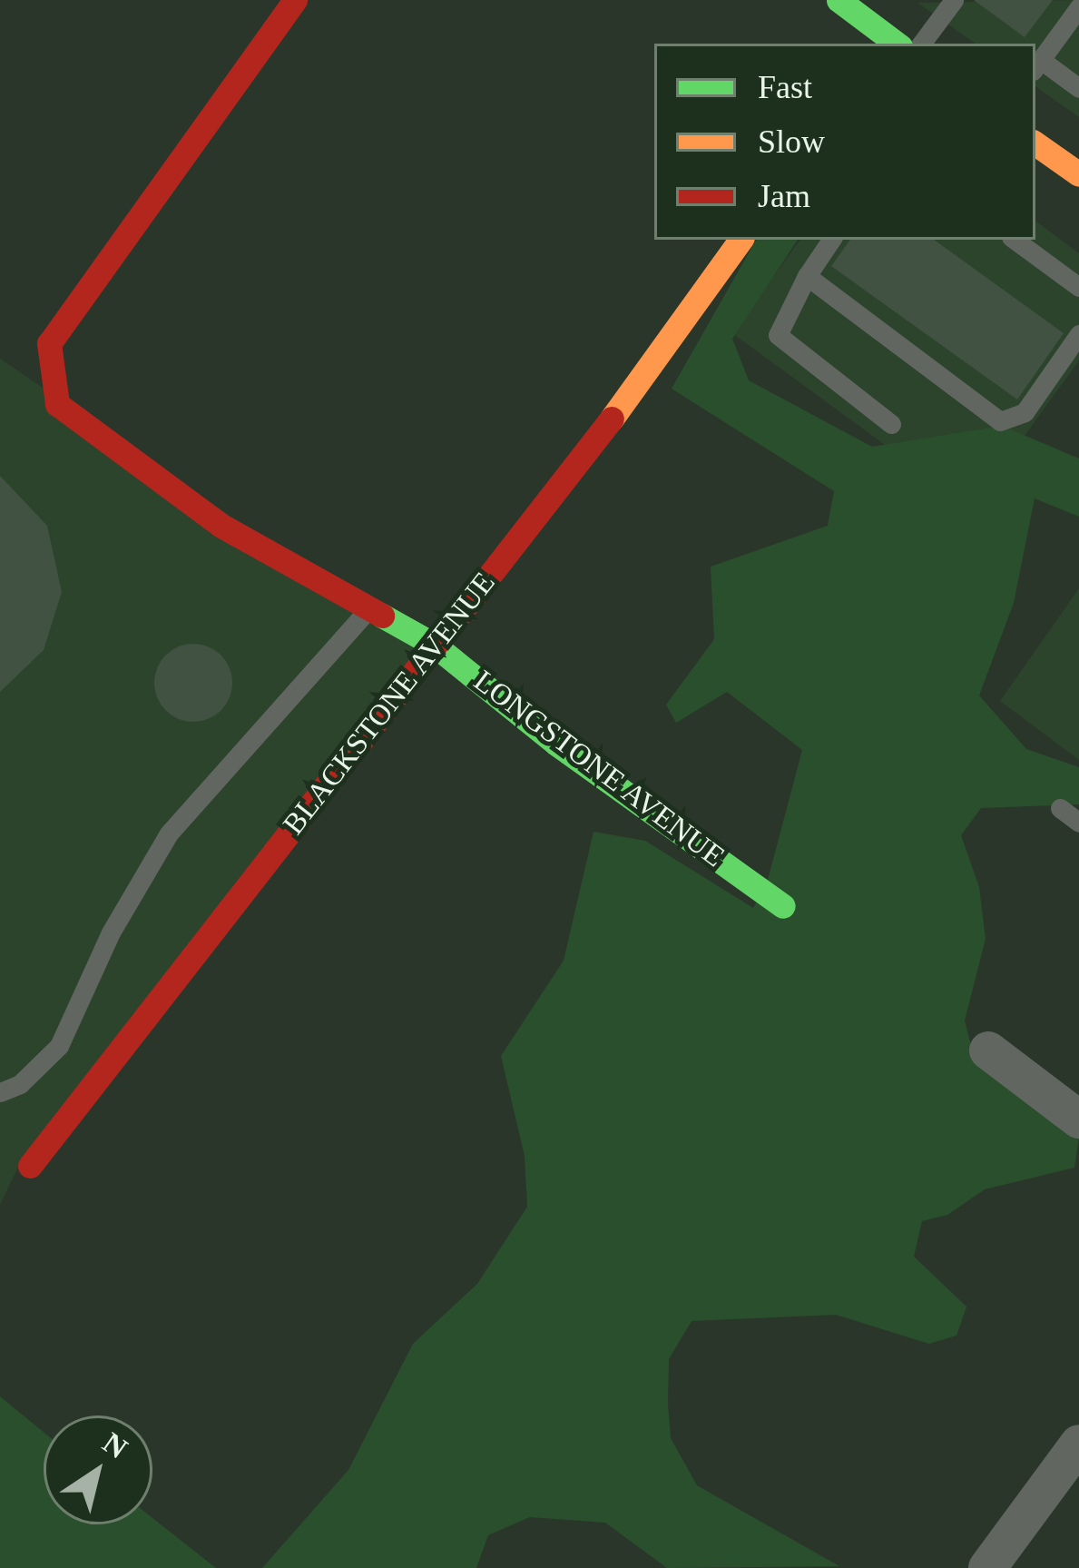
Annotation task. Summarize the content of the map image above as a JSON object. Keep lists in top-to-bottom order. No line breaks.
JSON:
{"streets":{"street":["BLACKSTONE AVENUE","LONGSTONE AVENUE"]},"crossings":[["BLACKSTONE AVENUE","LONGSTONE AVENUE"]],"legend":["Fast","Slow","Jam"],"north":"top right"}
